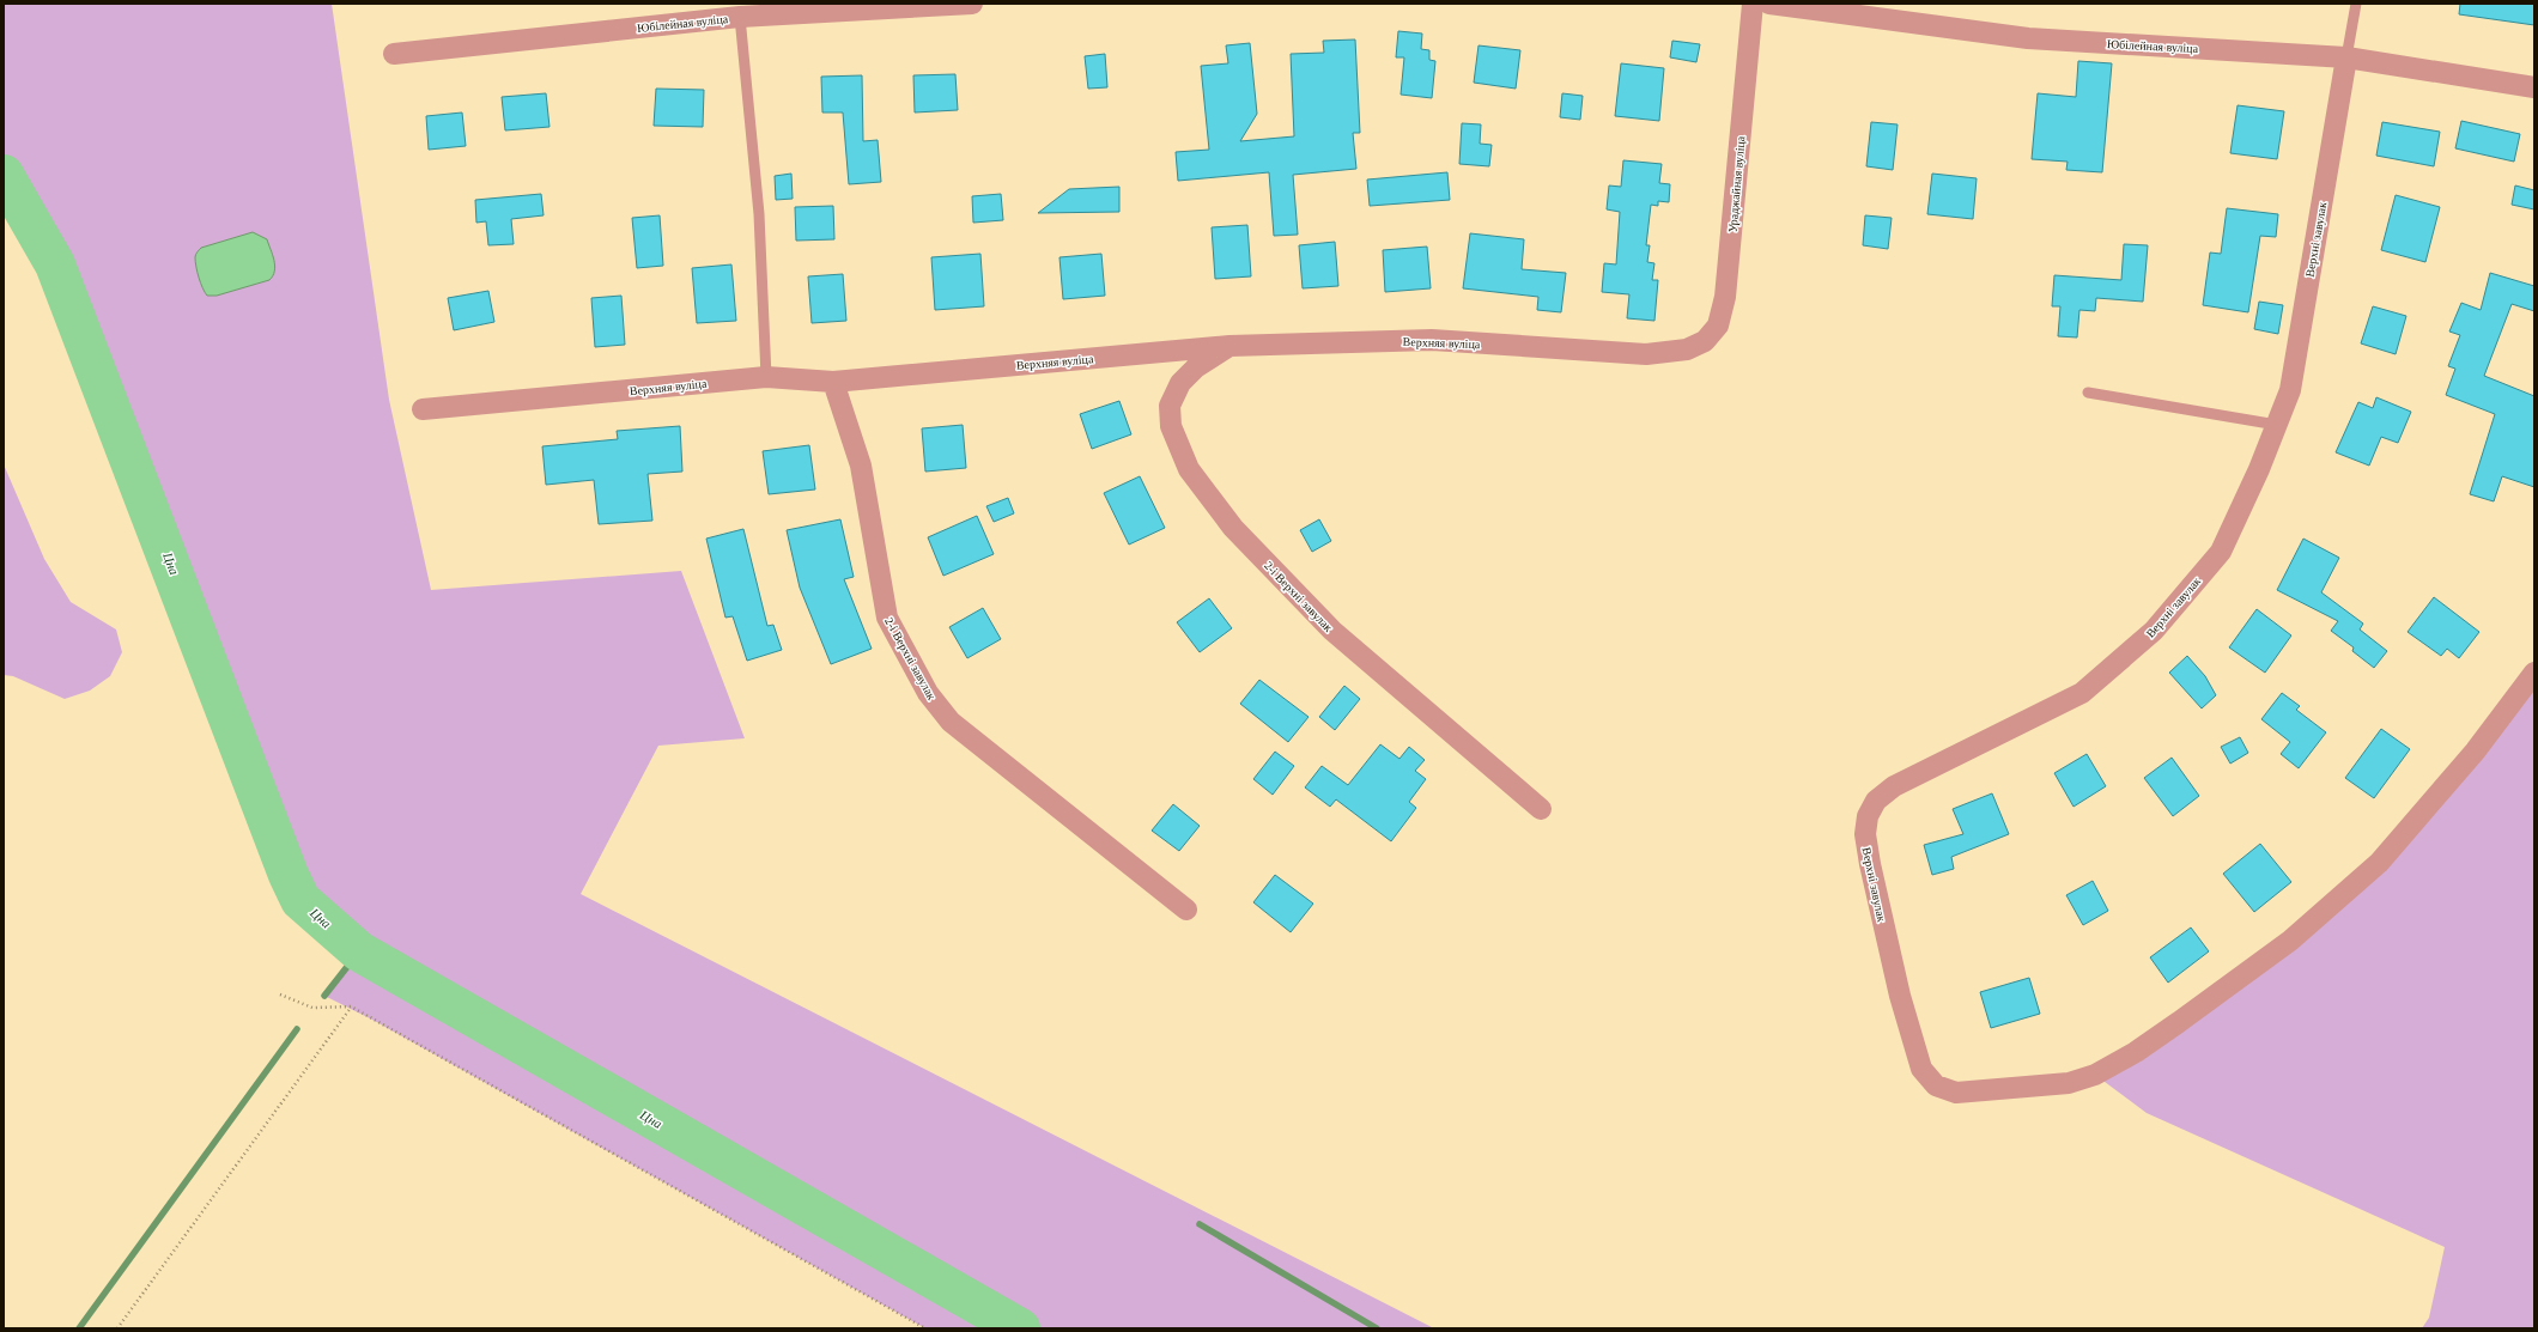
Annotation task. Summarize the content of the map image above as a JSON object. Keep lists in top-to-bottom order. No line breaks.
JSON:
{"streets":{"street":["Юбілейная вуліца","Ураджайная вуліца","Верхні завулак","Верхняя вуліца","2-і Верхні завулак"]},"crossings":[["Юбілейная вуліца","Верхні завулак"],["Ураджайная вуліца","Верхняя вуліца"],["Верхняя вуліца","2-і Верхні завулак"]],"water":["Цна"]}
